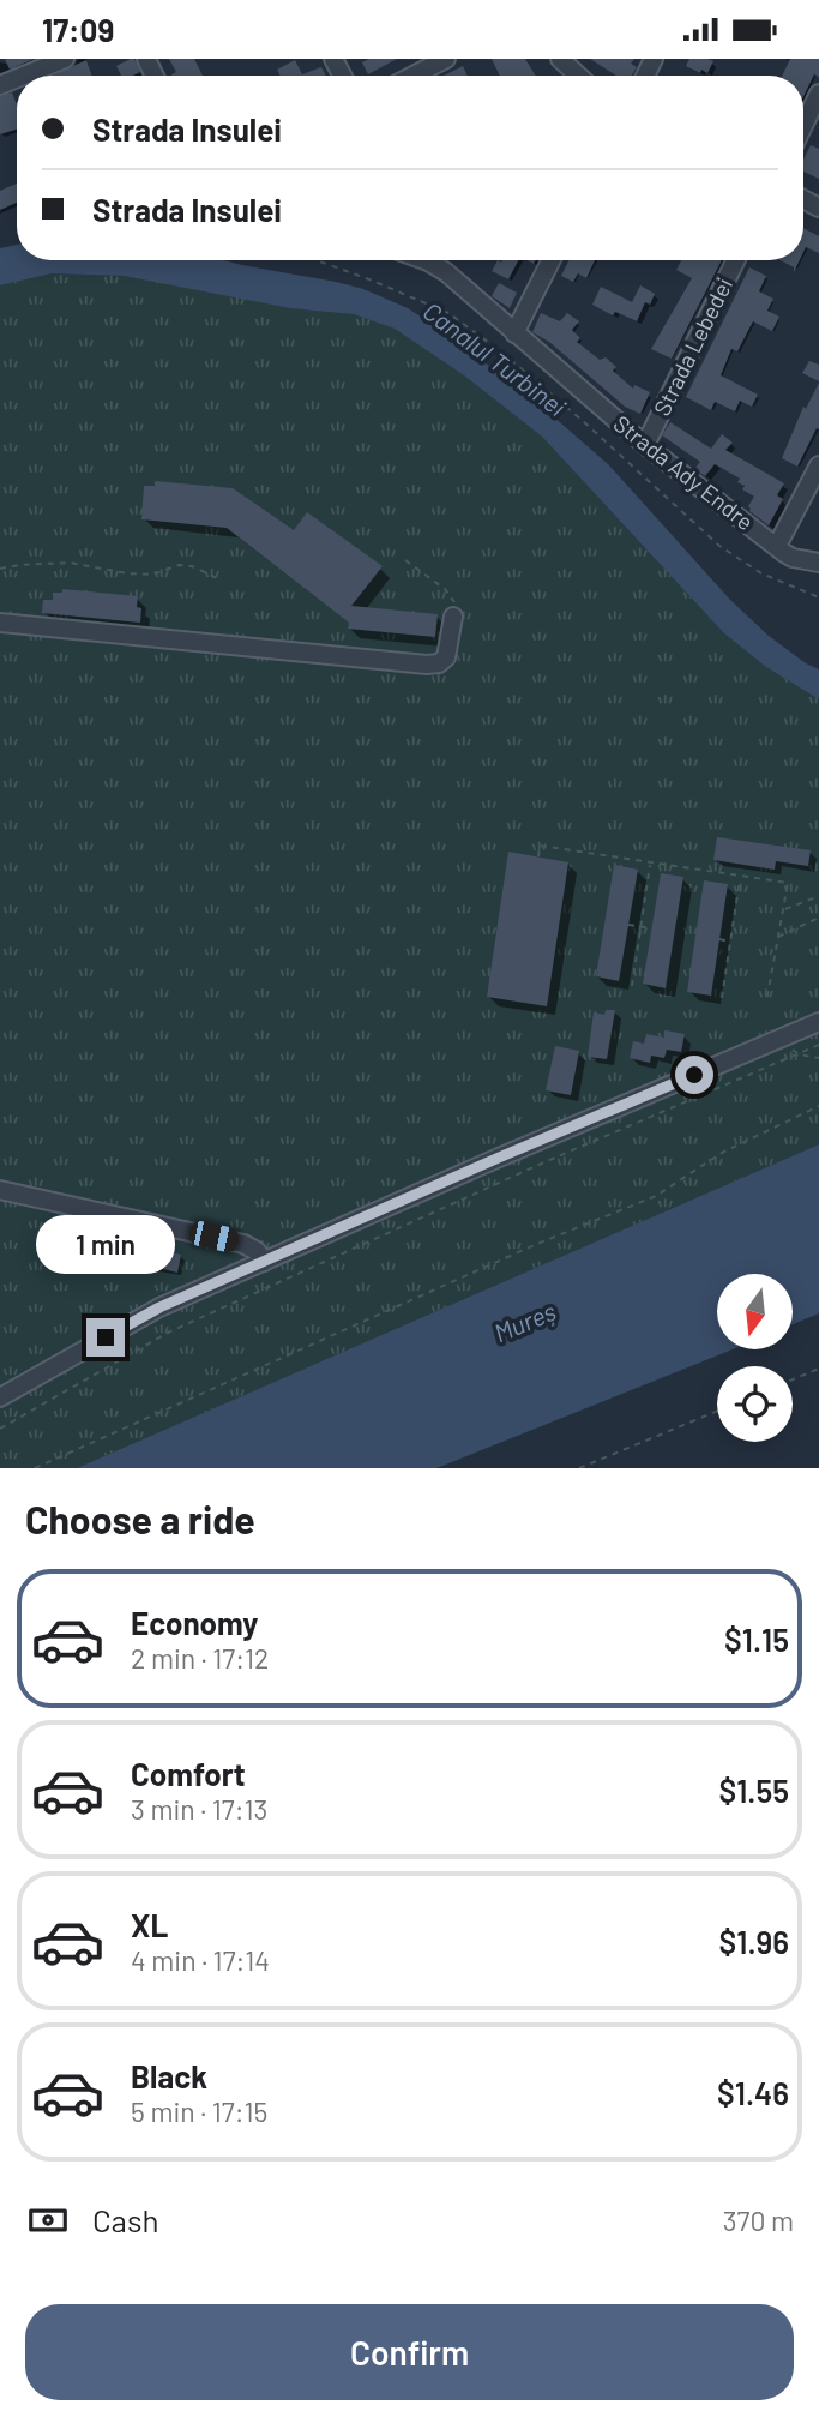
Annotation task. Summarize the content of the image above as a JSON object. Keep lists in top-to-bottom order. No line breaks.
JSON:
{"streets":{"street":["Strada Lebedei","Strada Ady Endre"]},"crossings":[["Strada Lebedei","Strada Ady Endre"]],"water":["Canalul Turbinei","Mureș"],"north":"bottom","page":{"status":"17:09","banner":["Strada Insulei","Strada Insulei"],"bubble":"1 min","heading":"Choose a ride","list":[{"name":"Economy","note":"2 min · 17:12","value":"$1.15"},{"name":"Comfort","note":"3 min · 17:13","value":"$1.55"},{"name":"XL","note":"4 min · 17:14","value":"$1.96"},{"name":"Black","note":"5 min · 17:15","value":"$1.46"}],"pay":["Cash","370 m"],"buttons":"Confirm"}}
